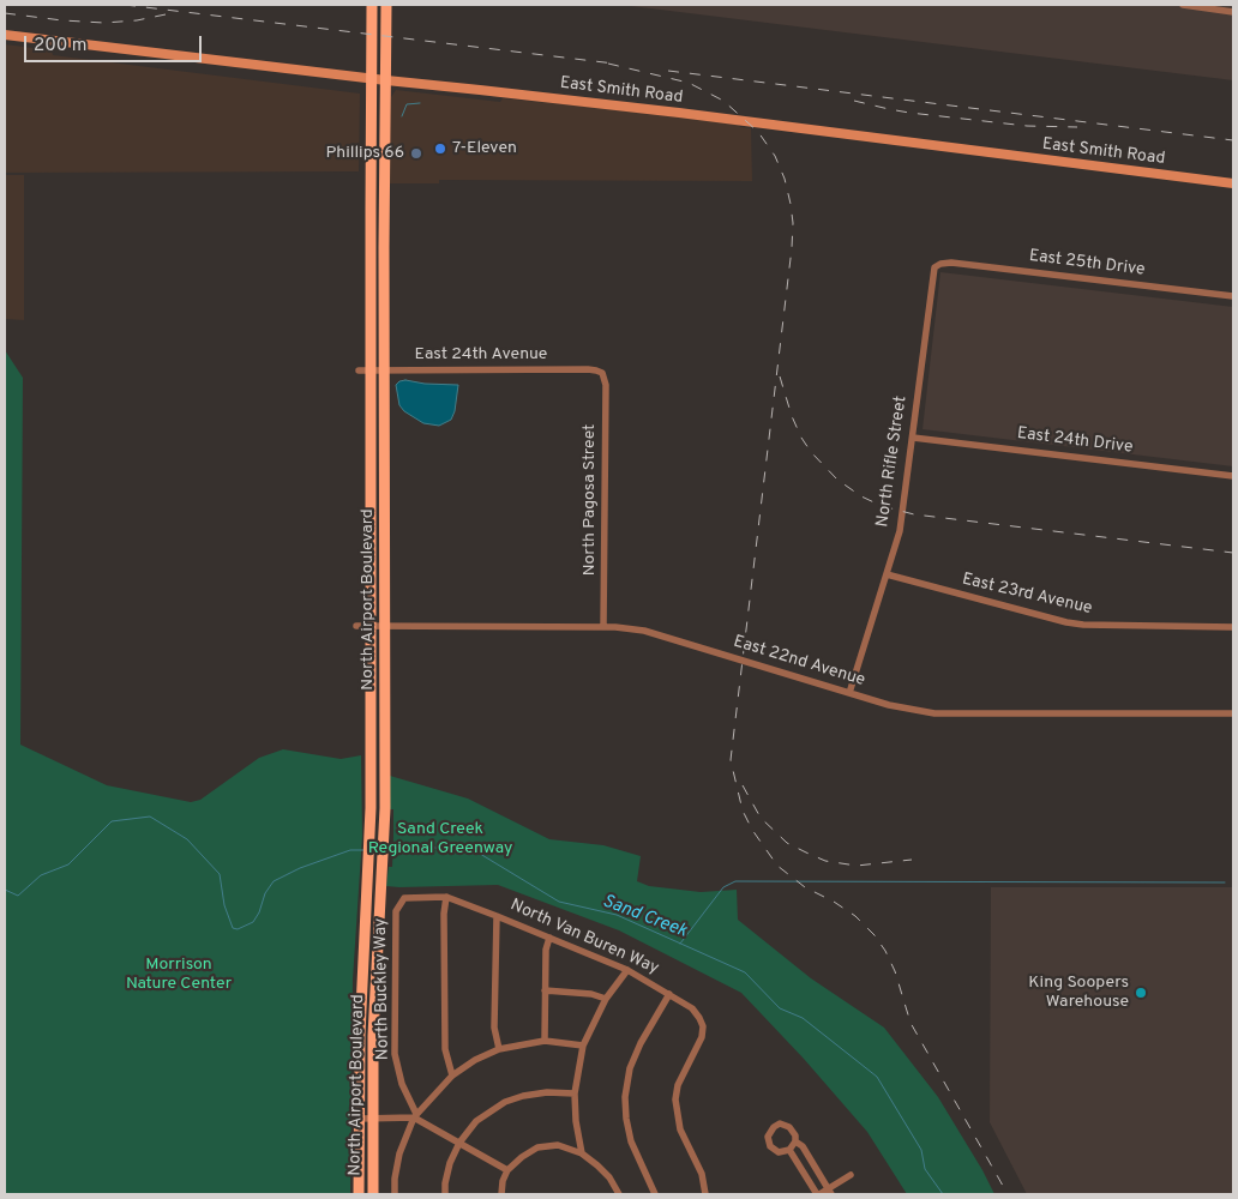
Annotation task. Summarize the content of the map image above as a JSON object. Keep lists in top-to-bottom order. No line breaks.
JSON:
{"streets":{"main road":["North Airport Boulevard"],"street":["East Smith Road","East 25th Drive","East 24th Avenue","East 24th Drive","North Rifle Street","North Pagosa Street","East 23rd Avenue","East 22nd Avenue","North Van Buren Way","North Buckley Way"]},"crossings":[["East Smith Road","North Airport Boulevard"],["East 25th Drive","North Rifle Street"],["East 24th Avenue","North Pagosa Street"],["East 24th Avenue","North Airport Boulevard"],["East 24th Drive","North Rifle Street"],["North Rifle Street","East 23rd Avenue"],["North Rifle Street","East 22nd Avenue"],["North Pagosa Street","East 22nd Avenue"],["North Airport Boulevard","East 22nd Avenue"],["North Van Buren Way","North Buckley Way"]],"water":["Sand Creek"],"parks":["Sand Creek Regional Greenway","Morrison Nature Center"],"places":["7-Eleven","Phillips 66","King Soopers Warehouse"],"scale_bar":"200 m"}
